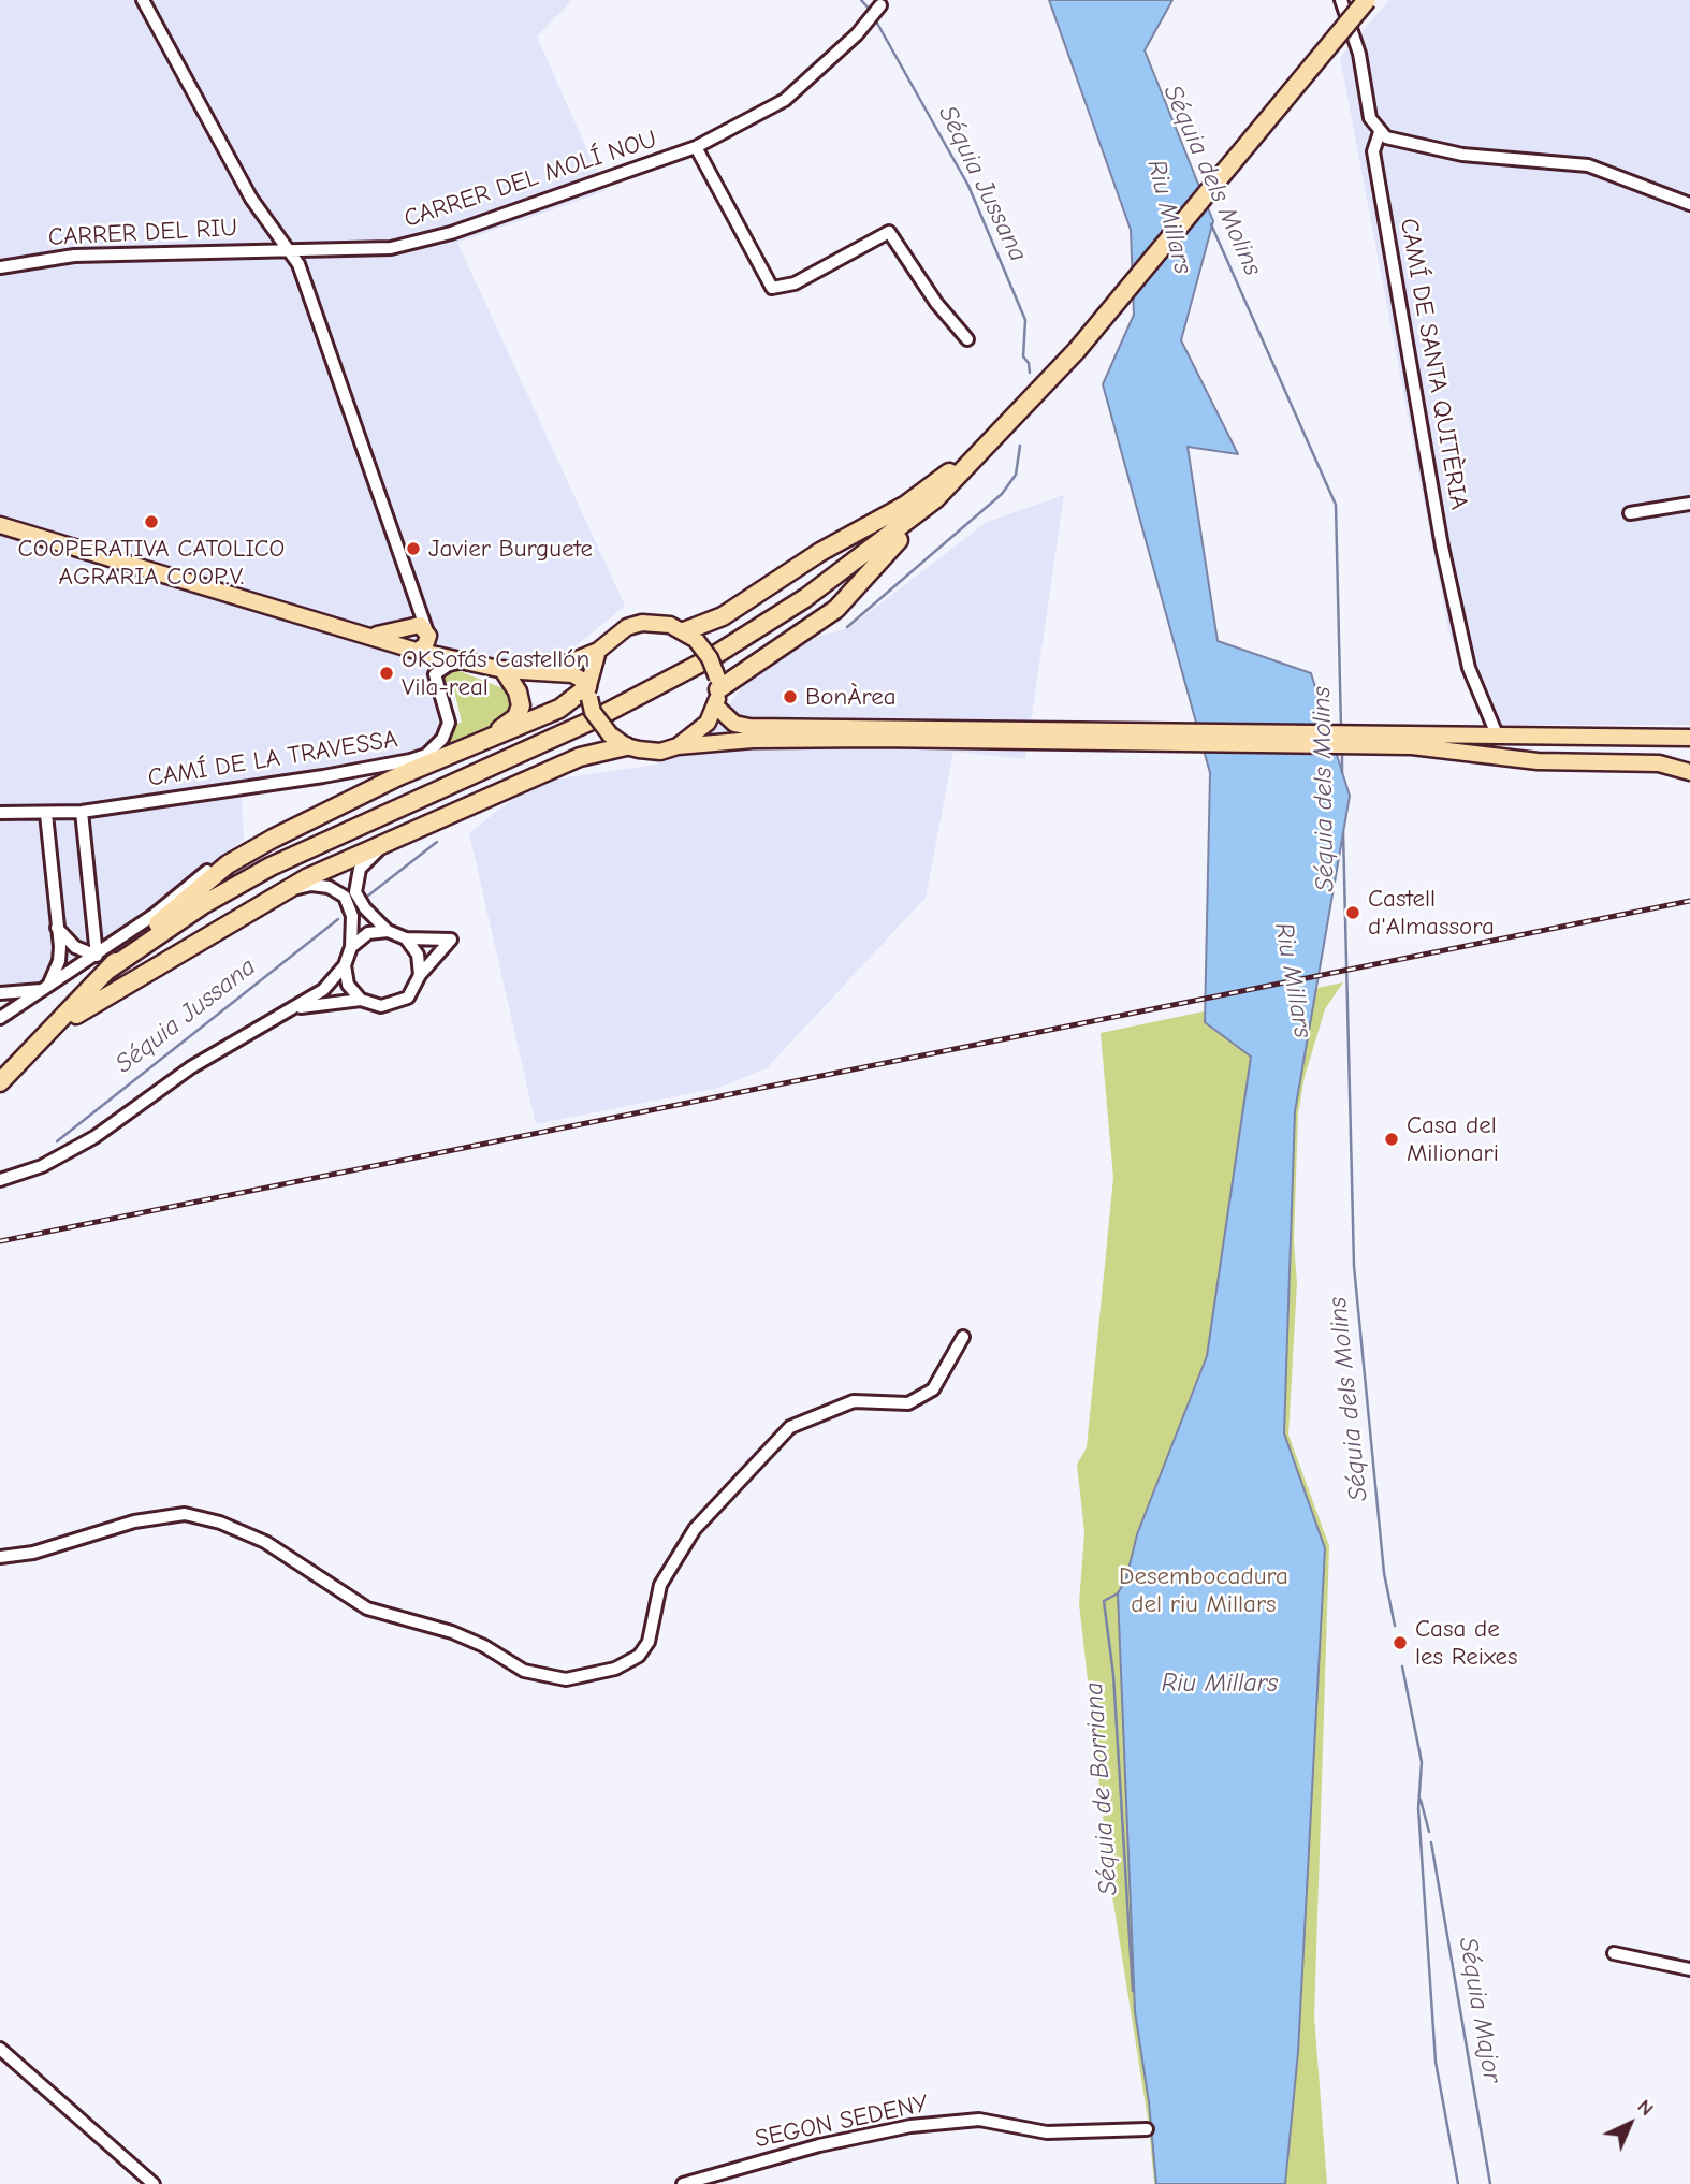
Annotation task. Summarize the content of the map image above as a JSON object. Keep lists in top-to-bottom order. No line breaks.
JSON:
{"streets":{"street":["CARRER DEL MOLÍ NOU","CARRER DEL RIU","CAMÍ DE SANTA QUITÈRIA","CAMÍ DE LA TRAVESSA","SEGON SEDENY"]},"crossings":[["CARRER DEL MOLÍ NOU","CARRER DEL RIU"]],"water":["Séquia dels Molins","Séquia Jussana","Riu Millars","Séquia de Borriana","Séquia Major"],"parks":["Desembocadura del riu Millars"],"places":["COOPERATIVA CATOLICO AGRARIA COOP.V.","Javier Burguete","OKSofás Castellón Vila-real","BonÀrea","Castell d'Almassora","Casa del Milionari","Casa de les Reixes"],"north":"top right"}
